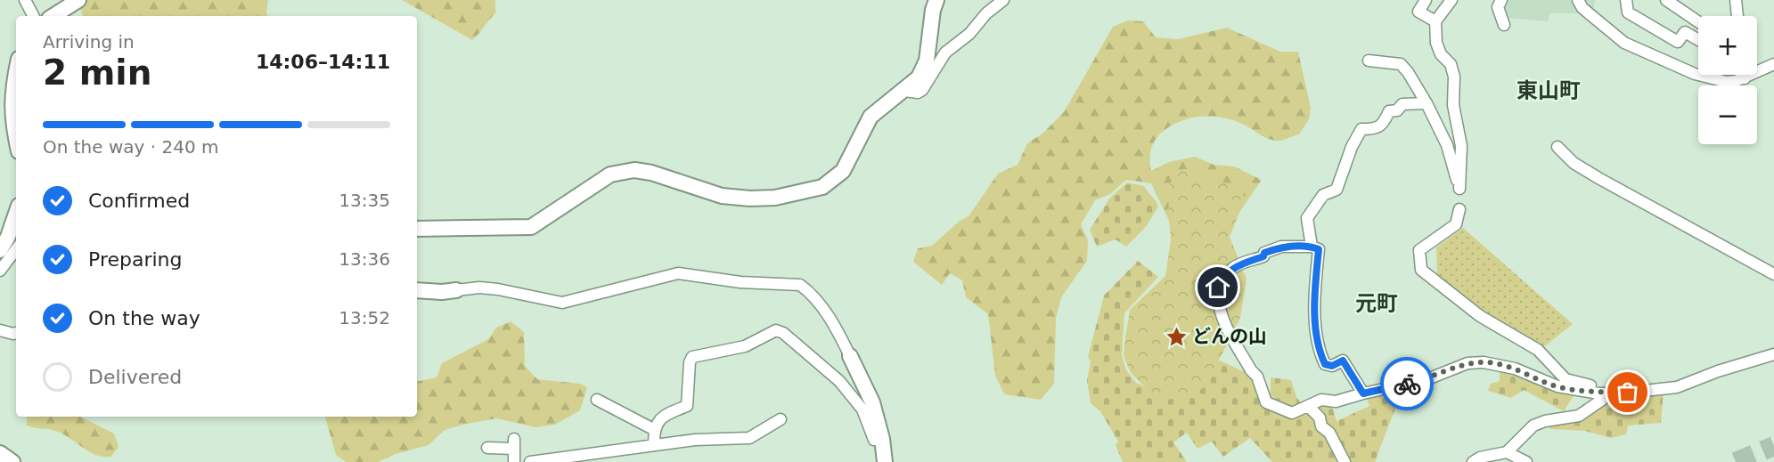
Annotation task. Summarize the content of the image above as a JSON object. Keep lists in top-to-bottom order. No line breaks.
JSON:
{"districts":["東山町","元町"],"places":{"place":["どんの山"]},"page":{"map_buttons":["+","−"],"heading":["2 min","Arriving in","14:06–14:11"],"bar":"On the way · 240 m","list":[["Confirmed","13:35"],["Preparing","13:36"],["On the way","13:52"],"Delivered"]}}
